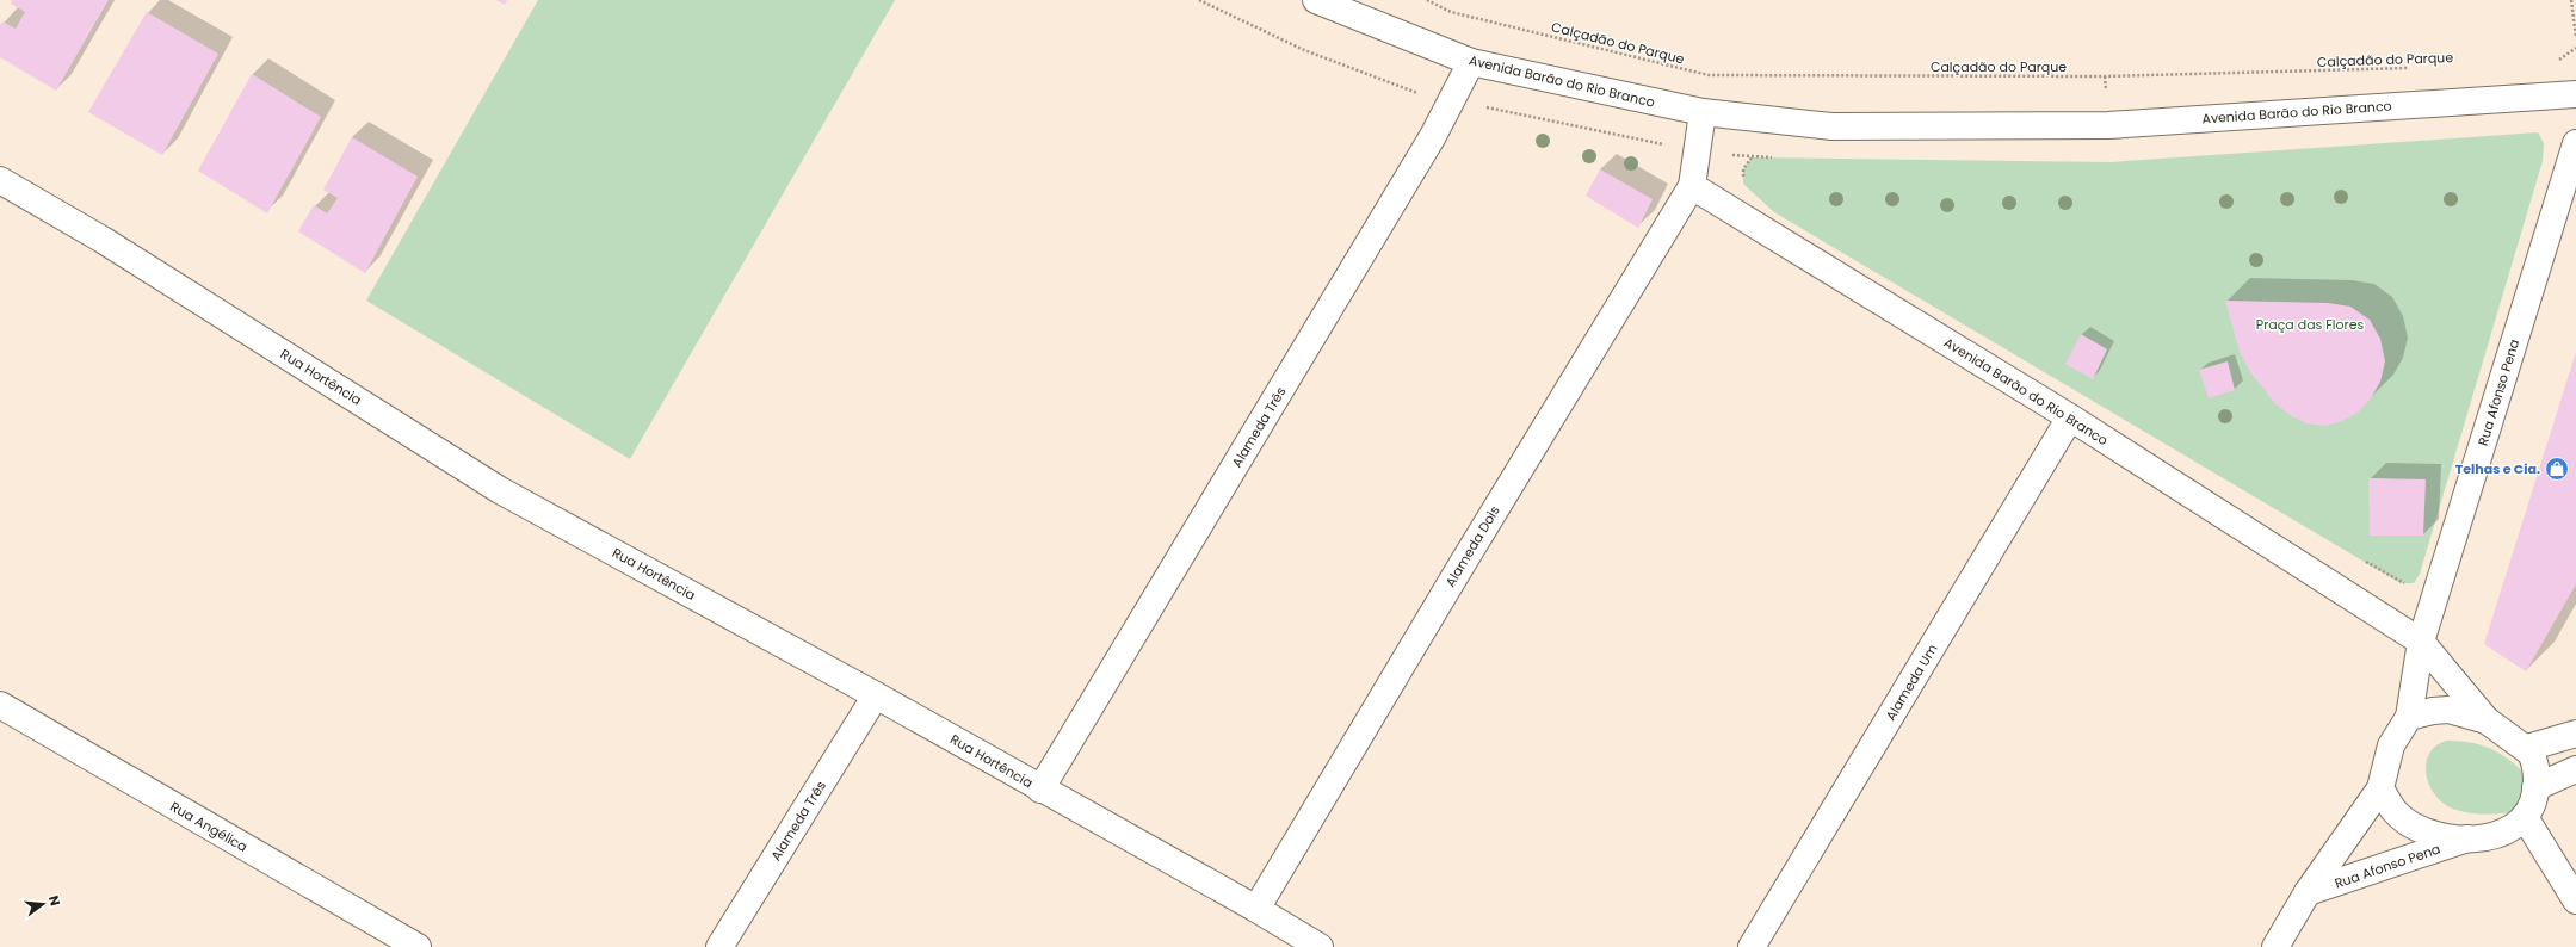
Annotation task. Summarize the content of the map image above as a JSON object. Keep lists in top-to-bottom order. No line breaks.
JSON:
{"streets":{"street":["Avenida Barão do Rio Branco","Rua Hortência","Rua Afonso Pena","Alameda Três","Alameda Dois","Alameda Um","Rua Angélica"],"path":["Calçadão do Parque"]},"crossings":[["Avenida Barão do Rio Branco","Rua Afonso Pena"],["Avenida Barão do Rio Branco","Alameda Três"],["Avenida Barão do Rio Branco","Alameda Dois"],["Avenida Barão do Rio Branco","Alameda Um"],["Rua Hortência","Alameda Três"],["Rua Hortência","Alameda Dois"]],"parks":["Praça das Flores"],"places":{"shop":["Telhas e Cia."]},"north":"right"}
